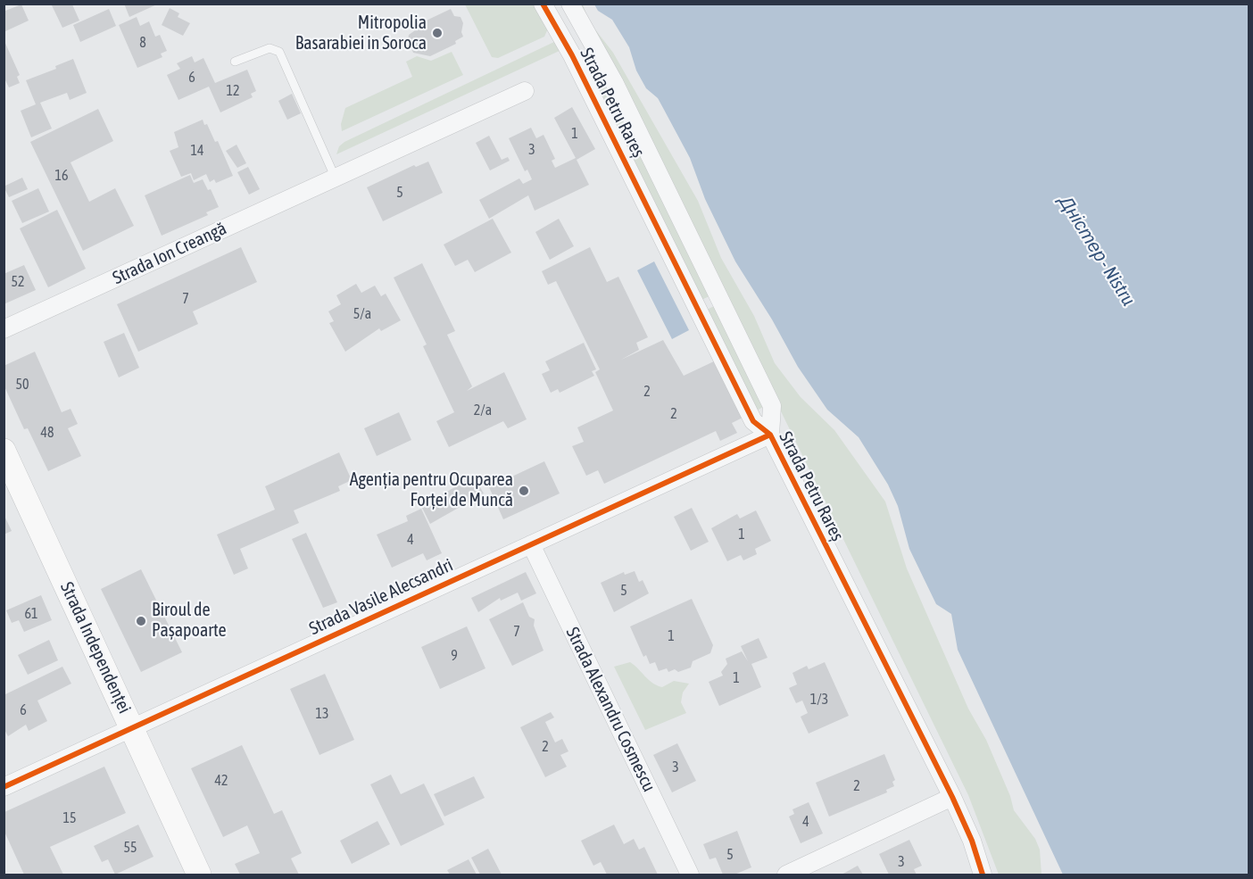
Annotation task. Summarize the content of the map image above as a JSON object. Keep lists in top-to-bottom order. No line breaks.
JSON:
{"streets":{"main road":["Strada Independenței"],"street":["Strada Petru Rareș","Strada Ion Creangă","Strada Vasile Alecsandri","Strada Alexandru Cosmescu"]},"crossings":[["Strada Petru Rareș","Strada Vasile Alecsandri"],["Strada Vasile Alecsandri","Strada Independenței"],["Strada Vasile Alecsandri","Strada Alexandru Cosmescu"]],"water":["Дністер - Nistru"],"places":["Mitropolia Basarabiei in Soroca","Agenția pentru Ocuparea Forței de Muncă","Biroul de Pașapoarte"],"house_numbers":["8","6","12","1","3","14","16","5","52","7","5/a","50","2","2/a","2","48","1","4","5","61","7","1","9","1","1/3","6","13","2","3","42","2","15","4","55","5","3"]}
